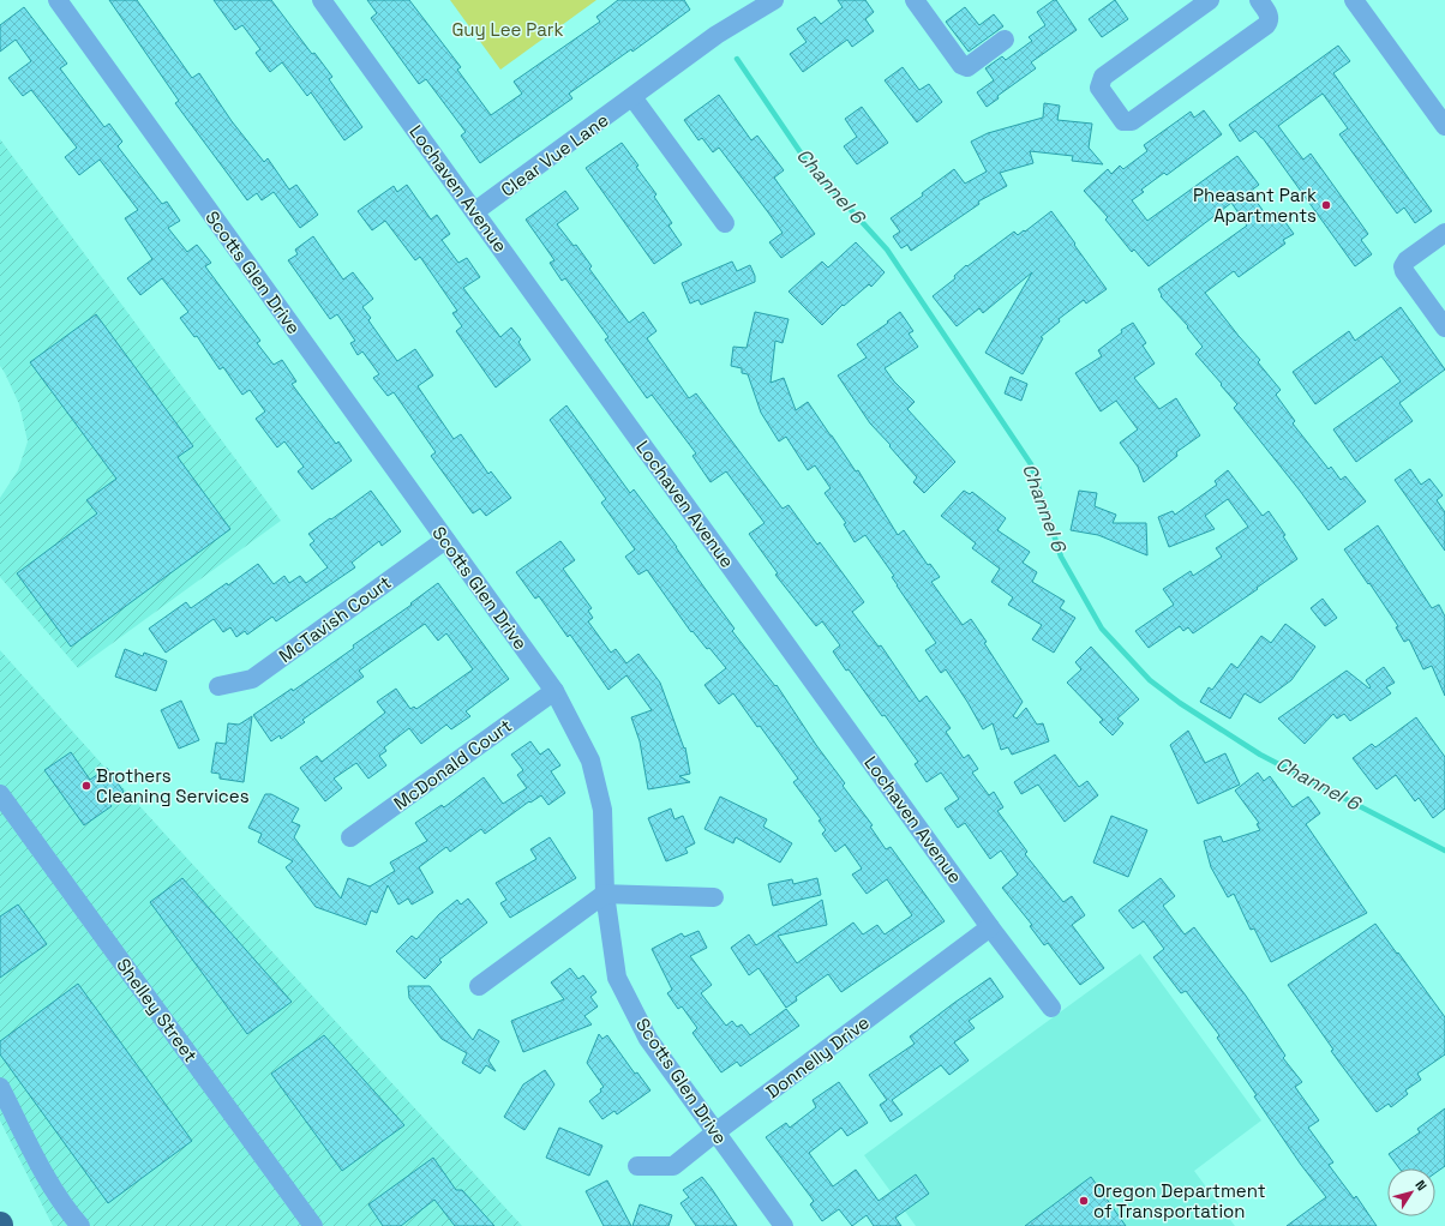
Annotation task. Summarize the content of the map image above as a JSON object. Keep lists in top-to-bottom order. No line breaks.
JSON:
{"streets":{"street":["Clear Vue Lane","Lochaven Avenue","Scotts Glen Drive","McTavish Court","McDonald Court","Shelley Street","Donnelly Drive"]},"crossings":[["Clear Vue Lane","Lochaven Avenue"],["Lochaven Avenue","Donnelly Drive"],["Scotts Glen Drive","McTavish Court"],["Scotts Glen Drive","McDonald Court"],["Scotts Glen Drive","Donnelly Drive"]],"water":["Channel 6"],"parks":["Guy Lee Park"],"places":["Pheasant Park Apartments","Brothers Cleaning Services","Oregon Department of Transportation"],"north":"top right"}
